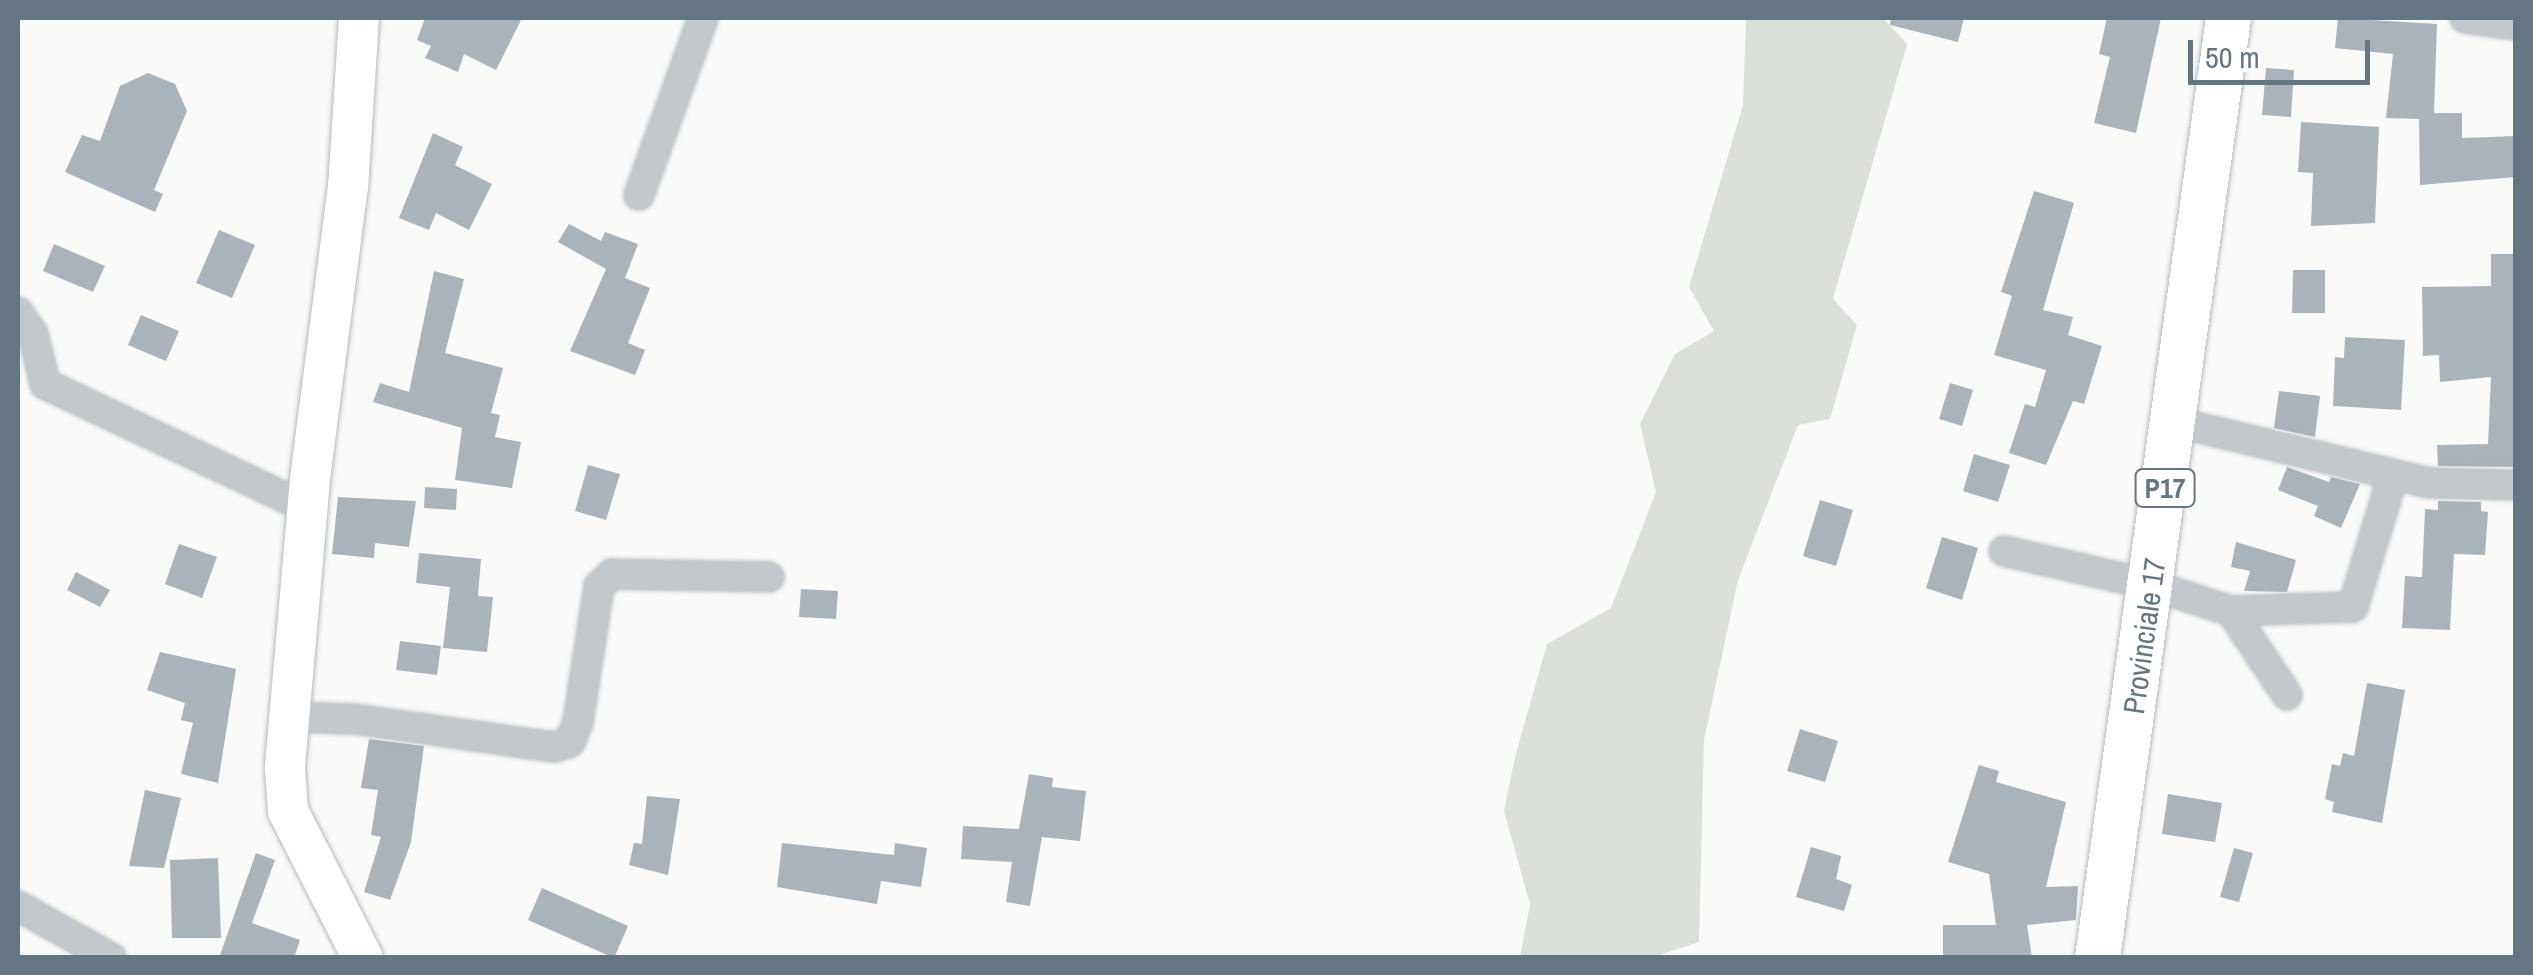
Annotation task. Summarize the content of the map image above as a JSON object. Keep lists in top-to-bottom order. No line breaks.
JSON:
{"streets":{"main road":["P17","Provinciale 17"]},"scale_bar":"50 m"}
